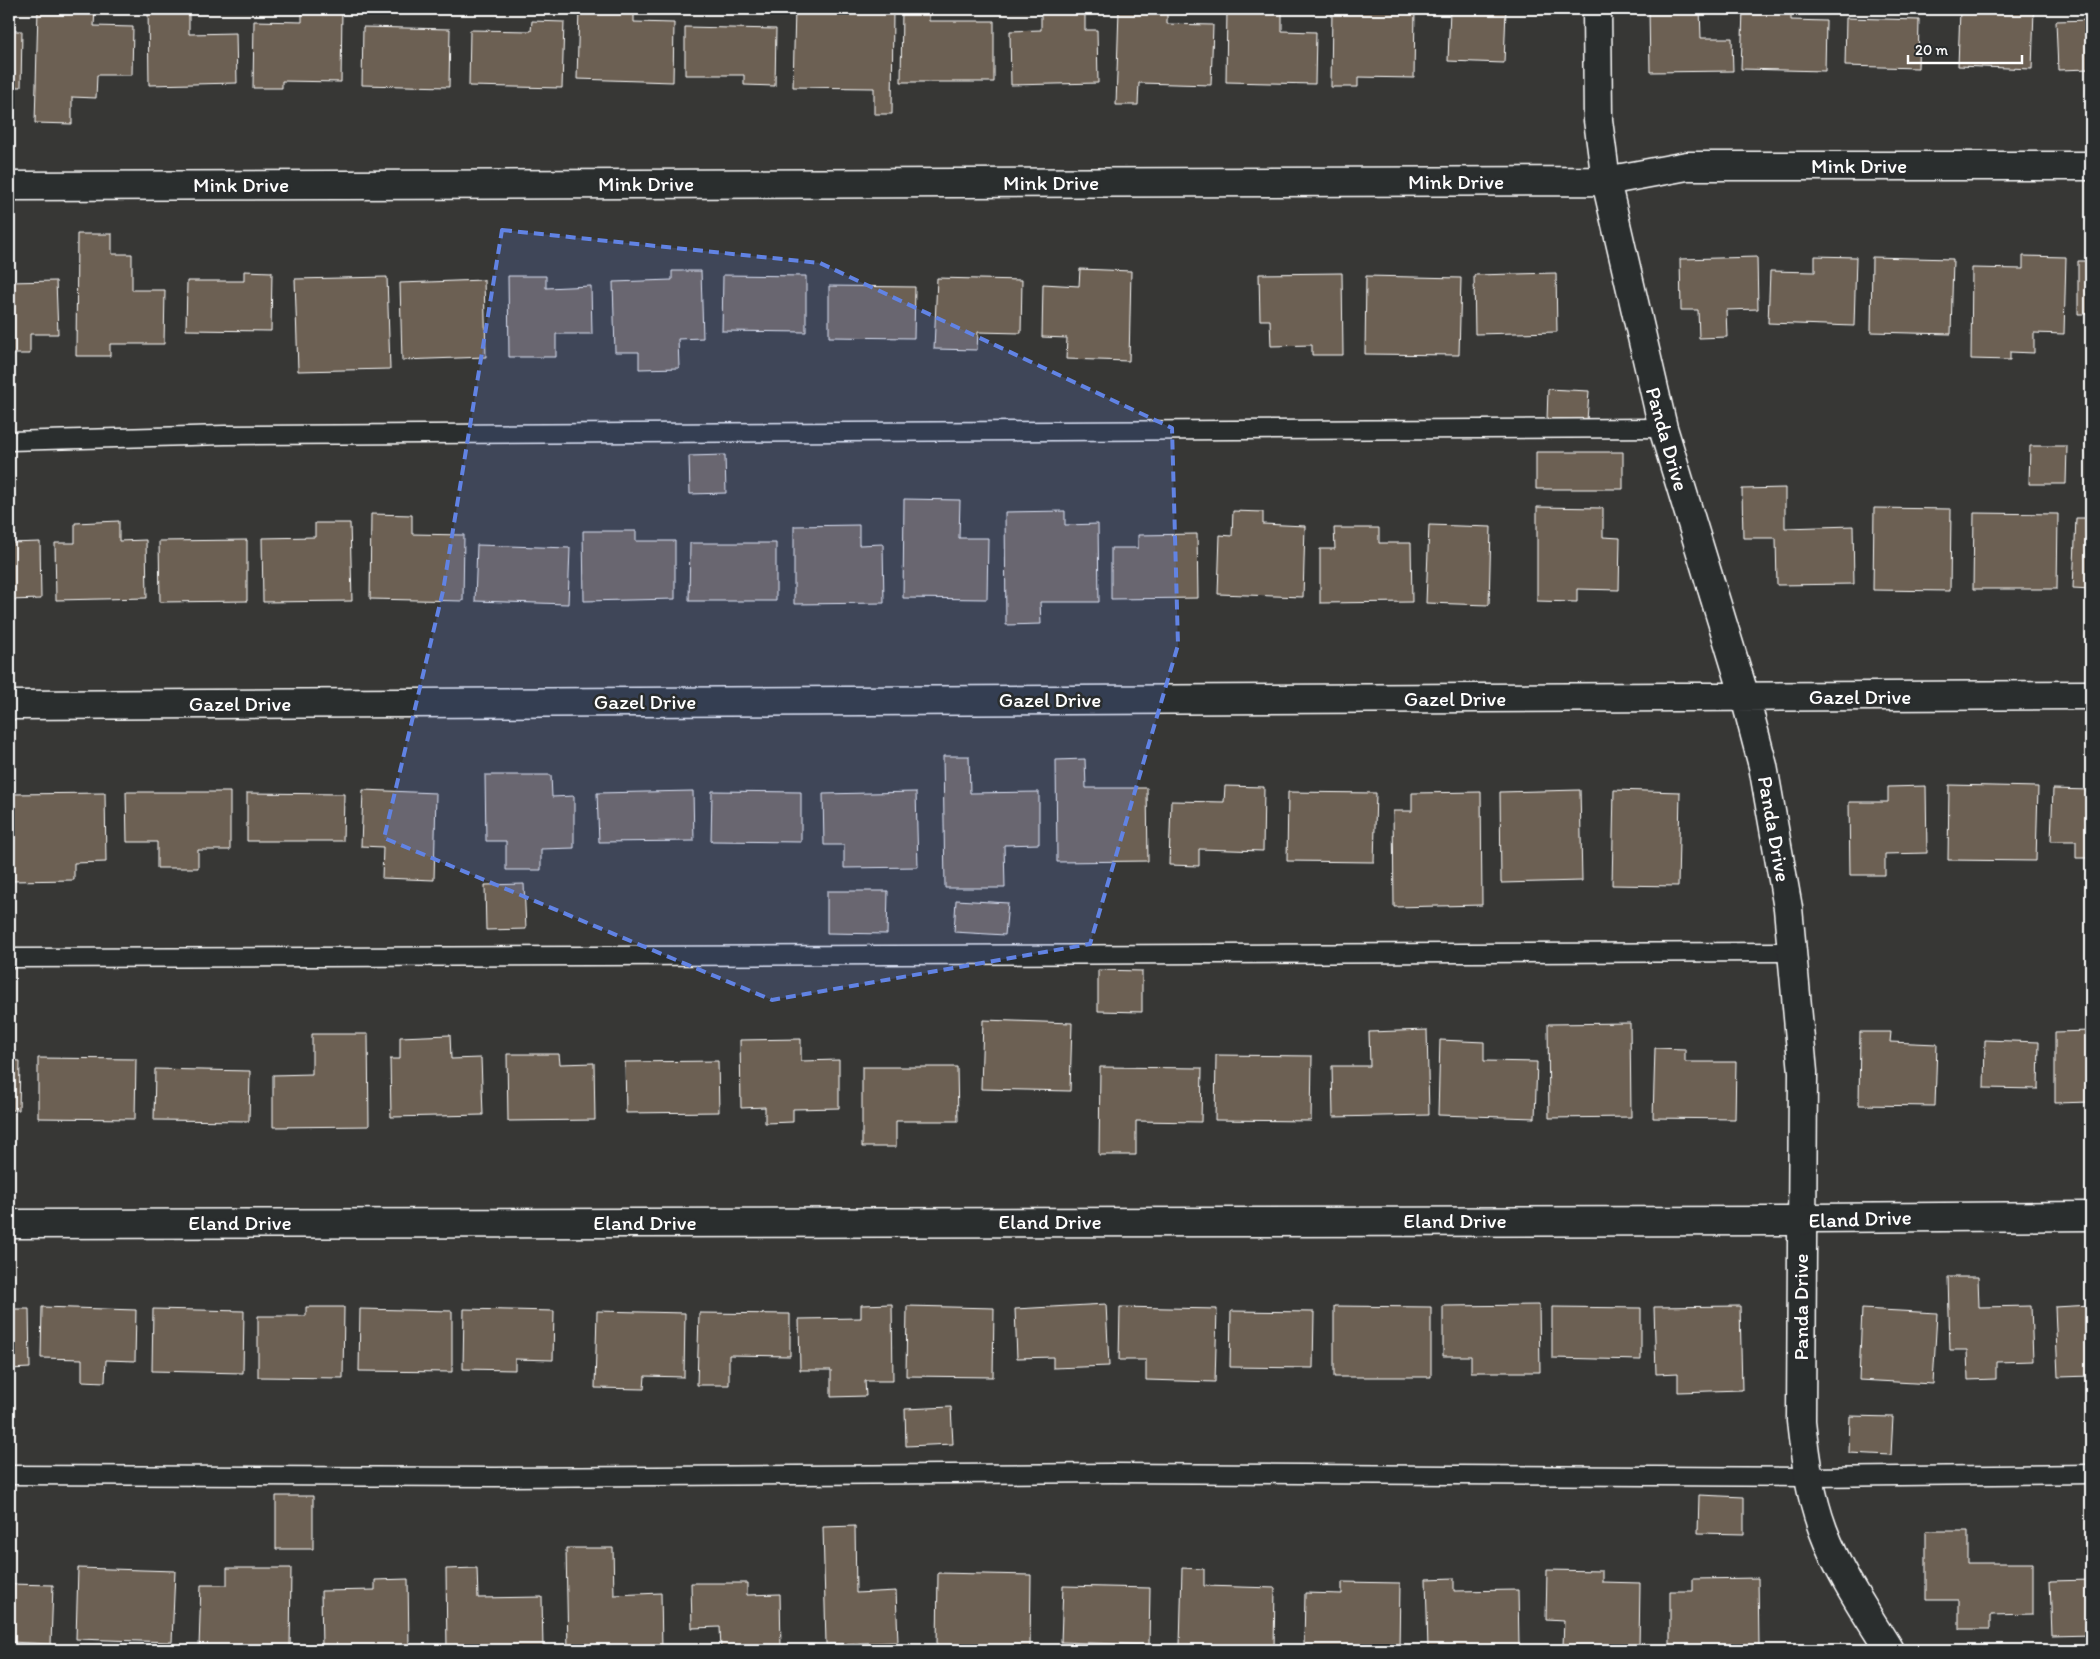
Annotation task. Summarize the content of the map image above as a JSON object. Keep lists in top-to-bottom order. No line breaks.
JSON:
{"streets":{"street":["Mink Drive","Panda Drive","Gazel Drive","Eland Drive"]},"crossings":[["Mink Drive","Panda Drive"],["Panda Drive","Gazel Drive"],["Panda Drive","Eland Drive"]],"scale_bar":"20 m"}
